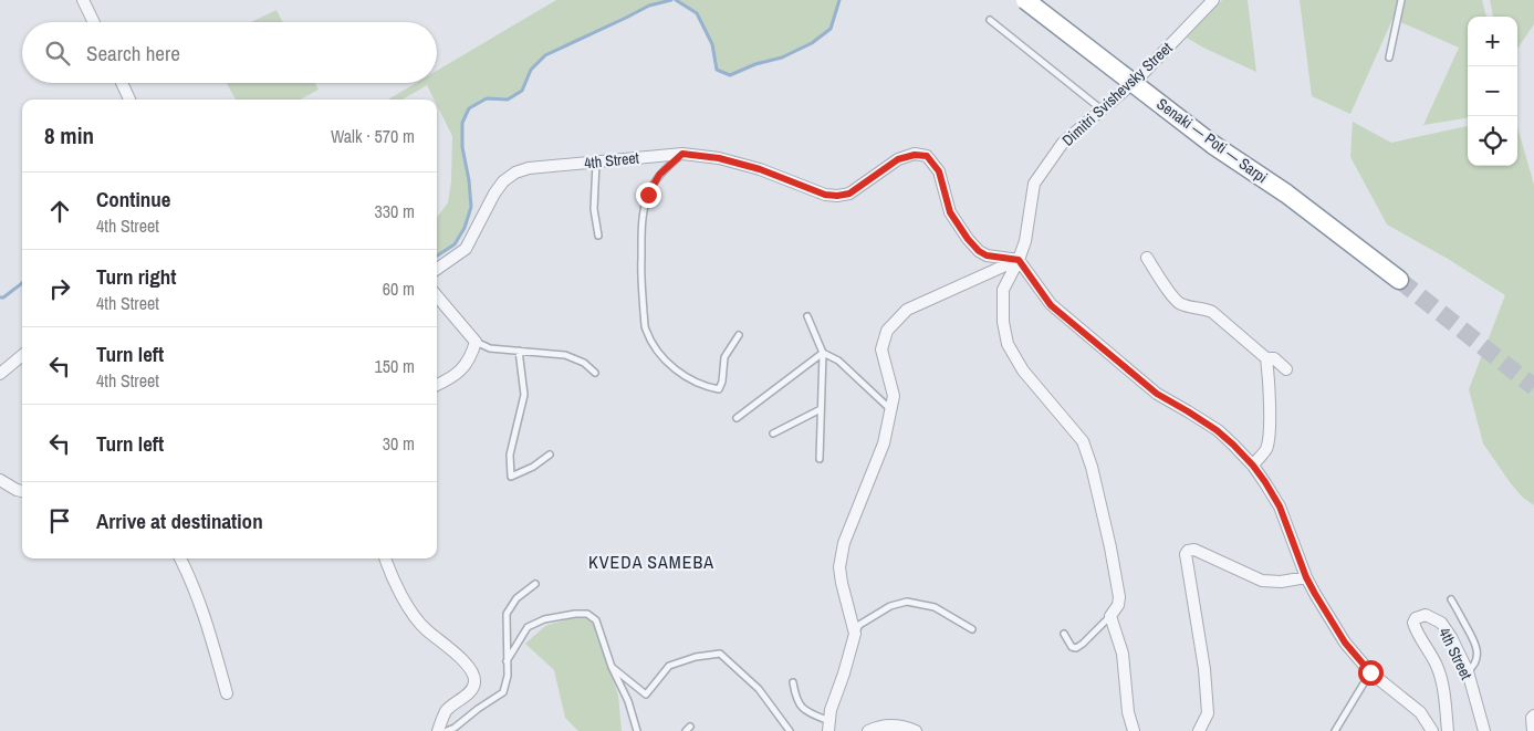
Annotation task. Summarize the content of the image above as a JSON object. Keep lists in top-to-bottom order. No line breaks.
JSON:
{"streets":{"highway":["Senaki — Poti — Sarpi"],"street":["Dimitri Svishevsky Street","4th Street"]},"crossings":[["Dimitri Svishevsky Street","4th Street"]],"districts":["KVEDA SAMEBA"],"page":{"map_buttons":["+","−"],"search":"Search here","heading":["8 min","Walk · 570 m"],"list":[["Continue","4th Street","330 m"],["Turn right","4th Street","60 m"],["Turn left","4th Street","150 m"],["Turn left","30 m"],"Arrive at destination"]}}
